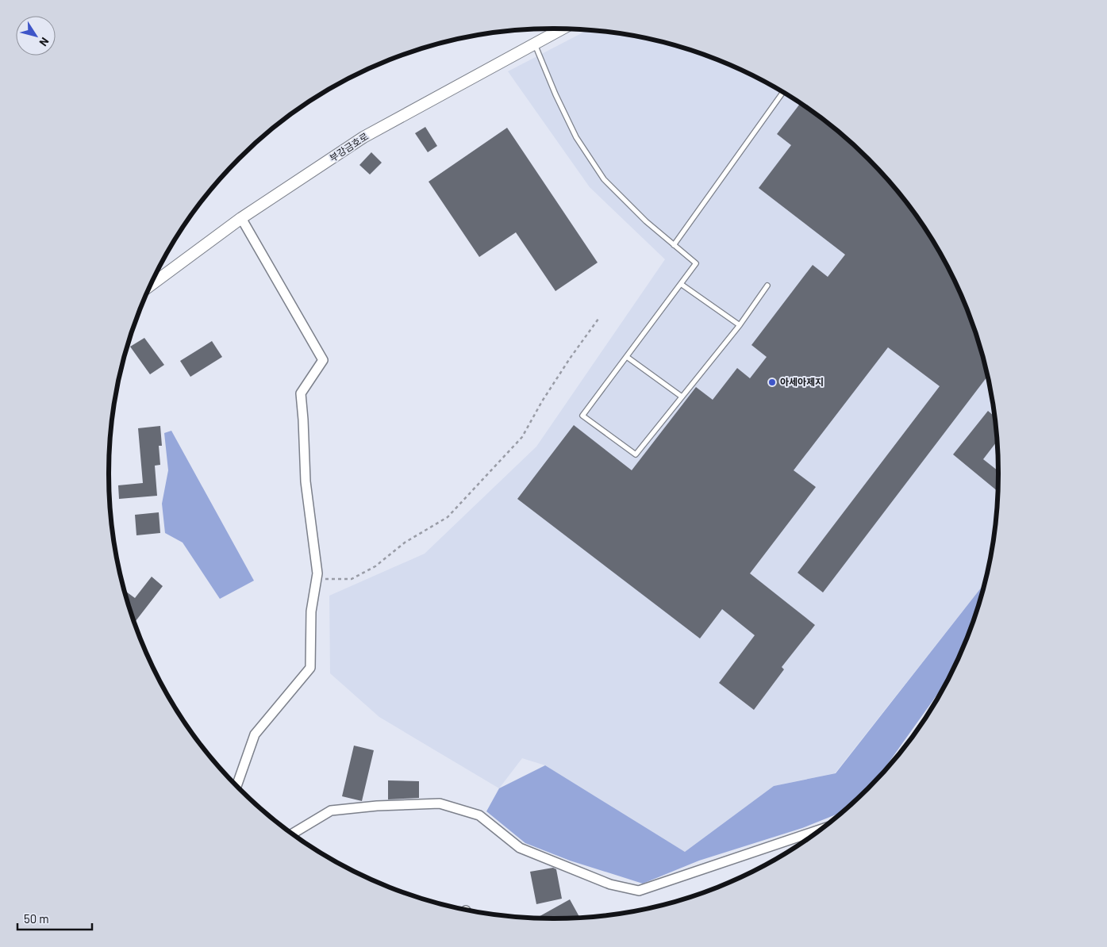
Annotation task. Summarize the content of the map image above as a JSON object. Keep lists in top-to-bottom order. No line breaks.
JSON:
{"streets":{"street":["부강금호로"]},"places":["아세아제지"],"scale_bar":"50 m","north":"bottom right"}
